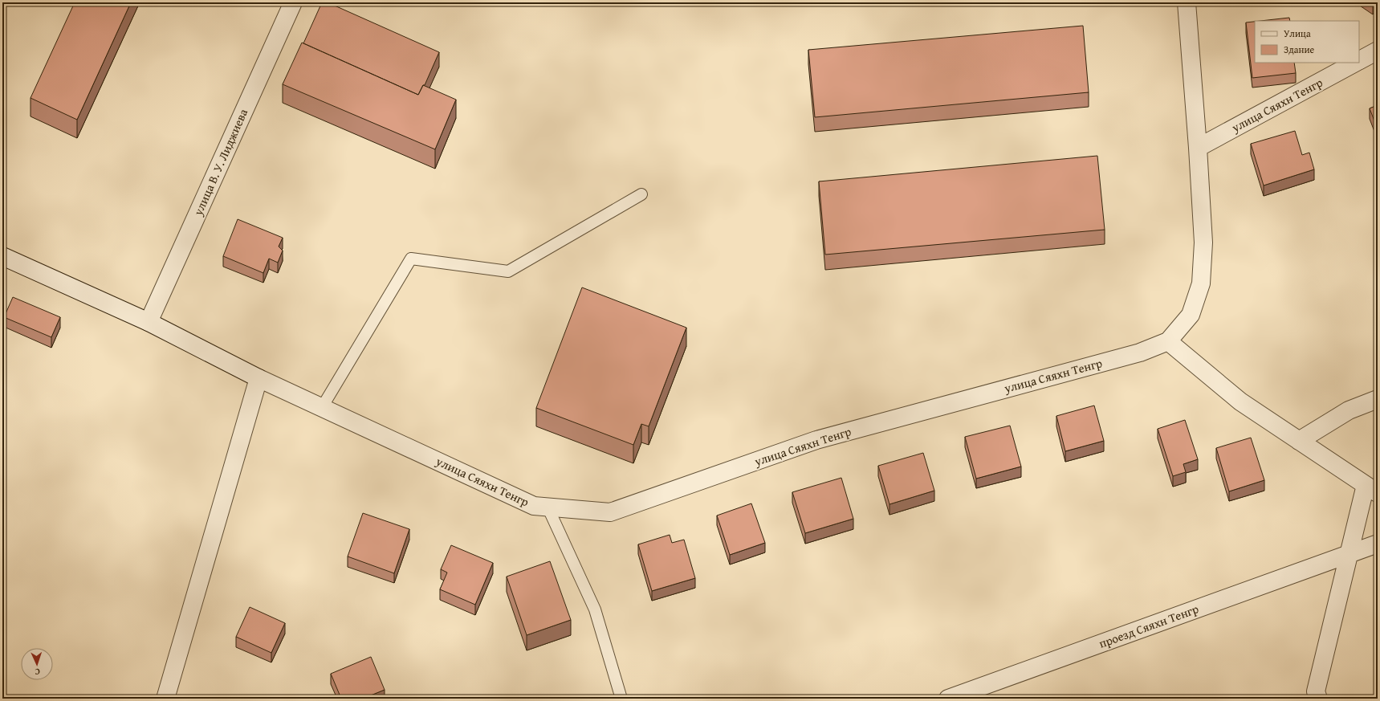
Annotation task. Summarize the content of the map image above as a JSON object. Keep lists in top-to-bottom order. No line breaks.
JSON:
{"streets":{"street":["улица Сяяхн Тенгр","улица В. У. Лиджиева","проезд Сяяхн Тенгр"]},"legend":["Улица","Здание"],"north":"bottom"}
